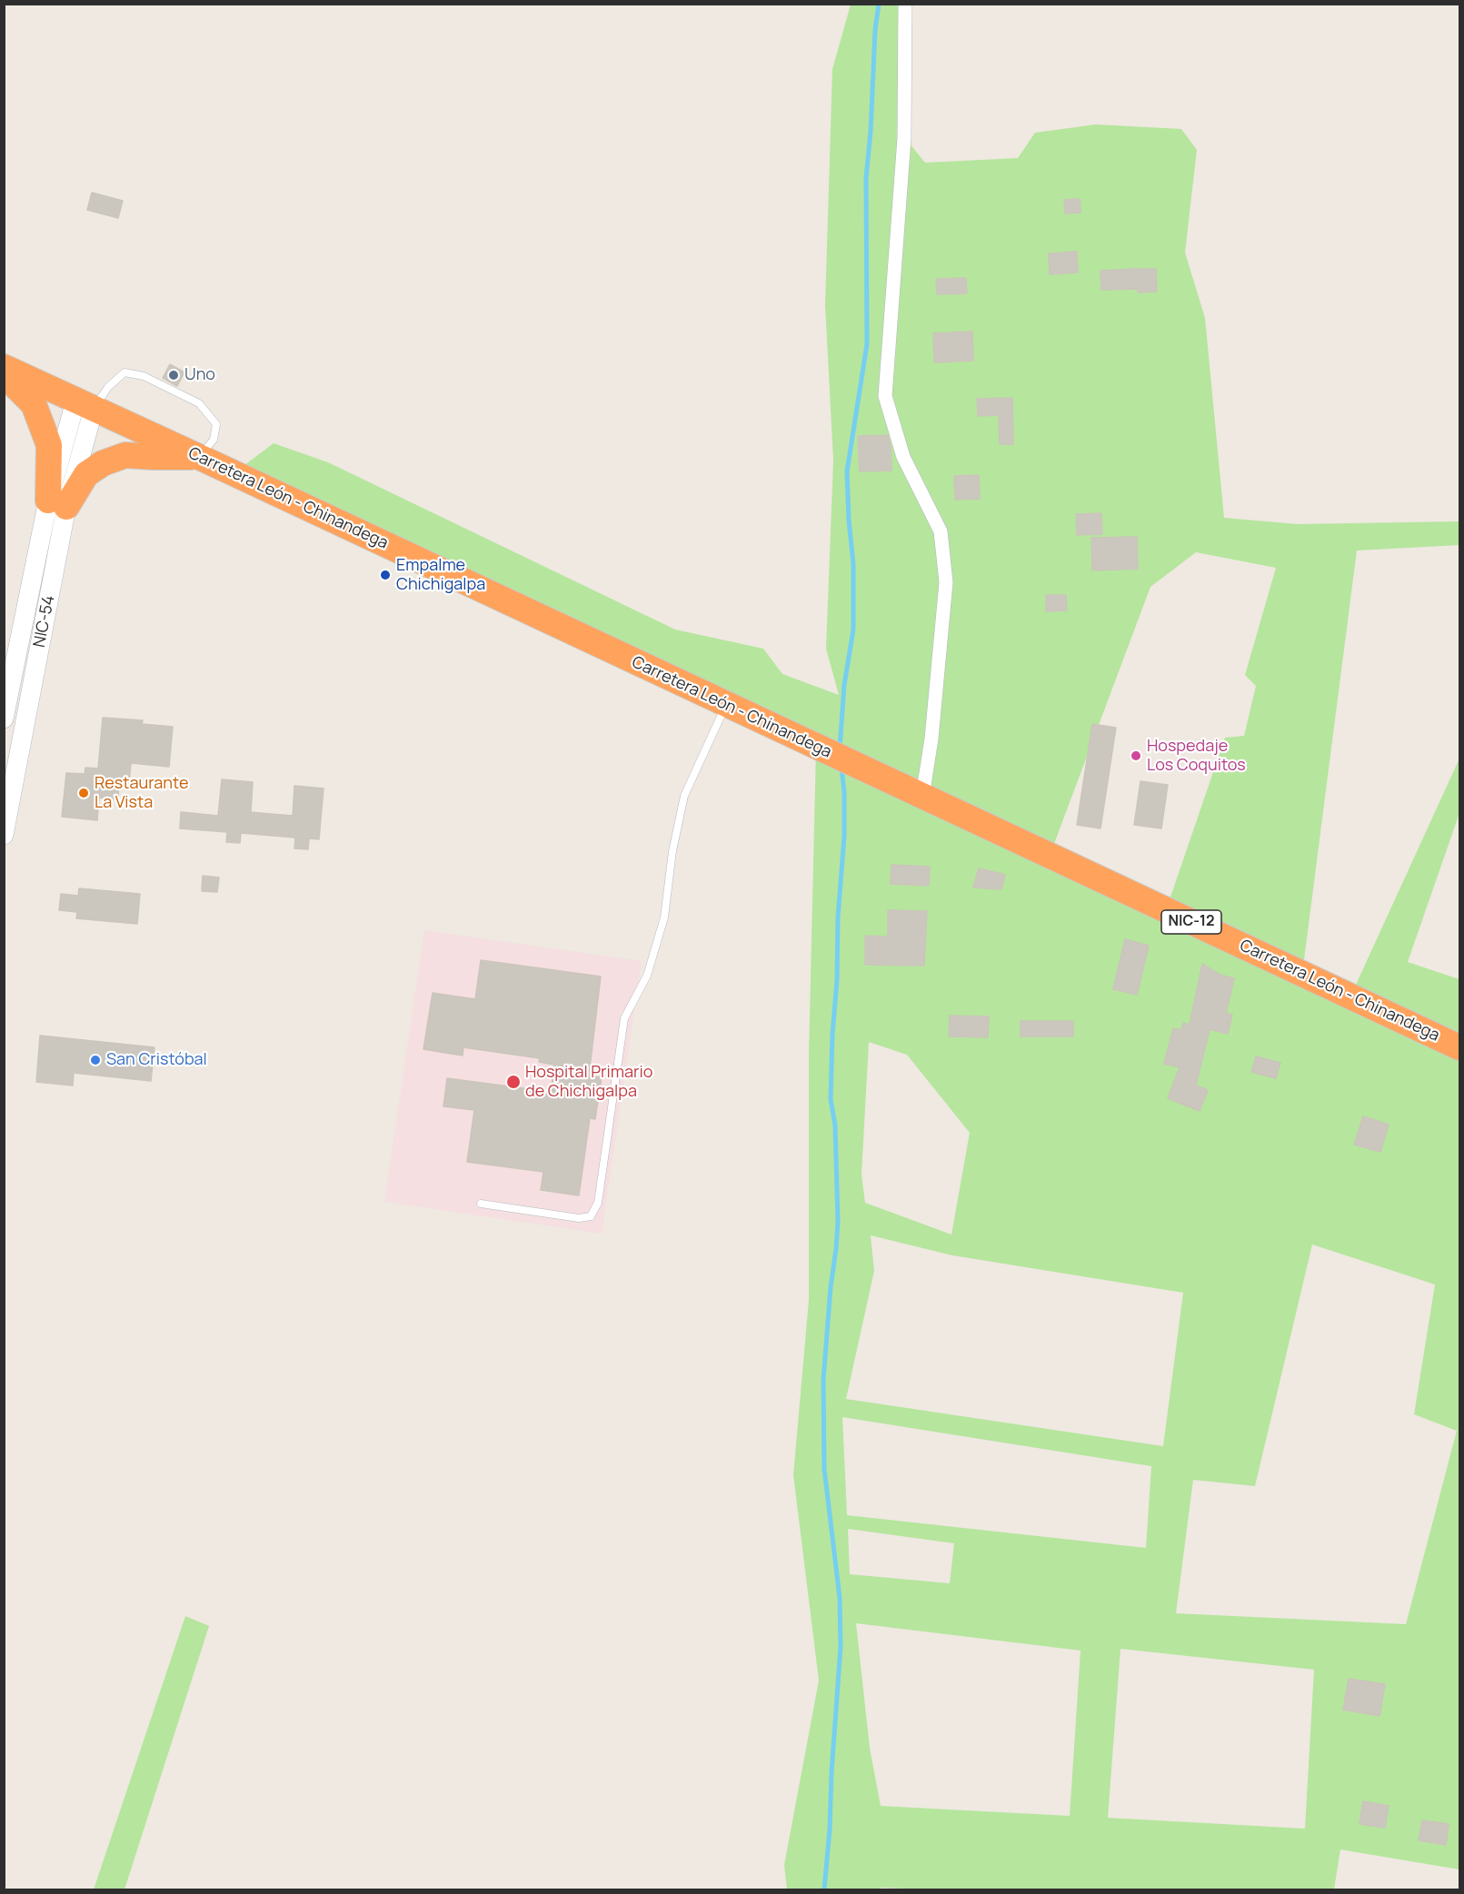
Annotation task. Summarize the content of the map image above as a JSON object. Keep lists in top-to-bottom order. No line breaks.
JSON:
{"streets":{"highway":["Carretera León - Chinandega","NIC-12"],"main road":["NIC-54"]},"crossings":[["Carretera León - Chinandega","NIC-54"]],"places":["Uno","Empalme Chichigalpa","Hospedaje Los Coquitos","Restaurante La Vista","San Cristóbal","Hospital Primario de Chichigalpa"]}
